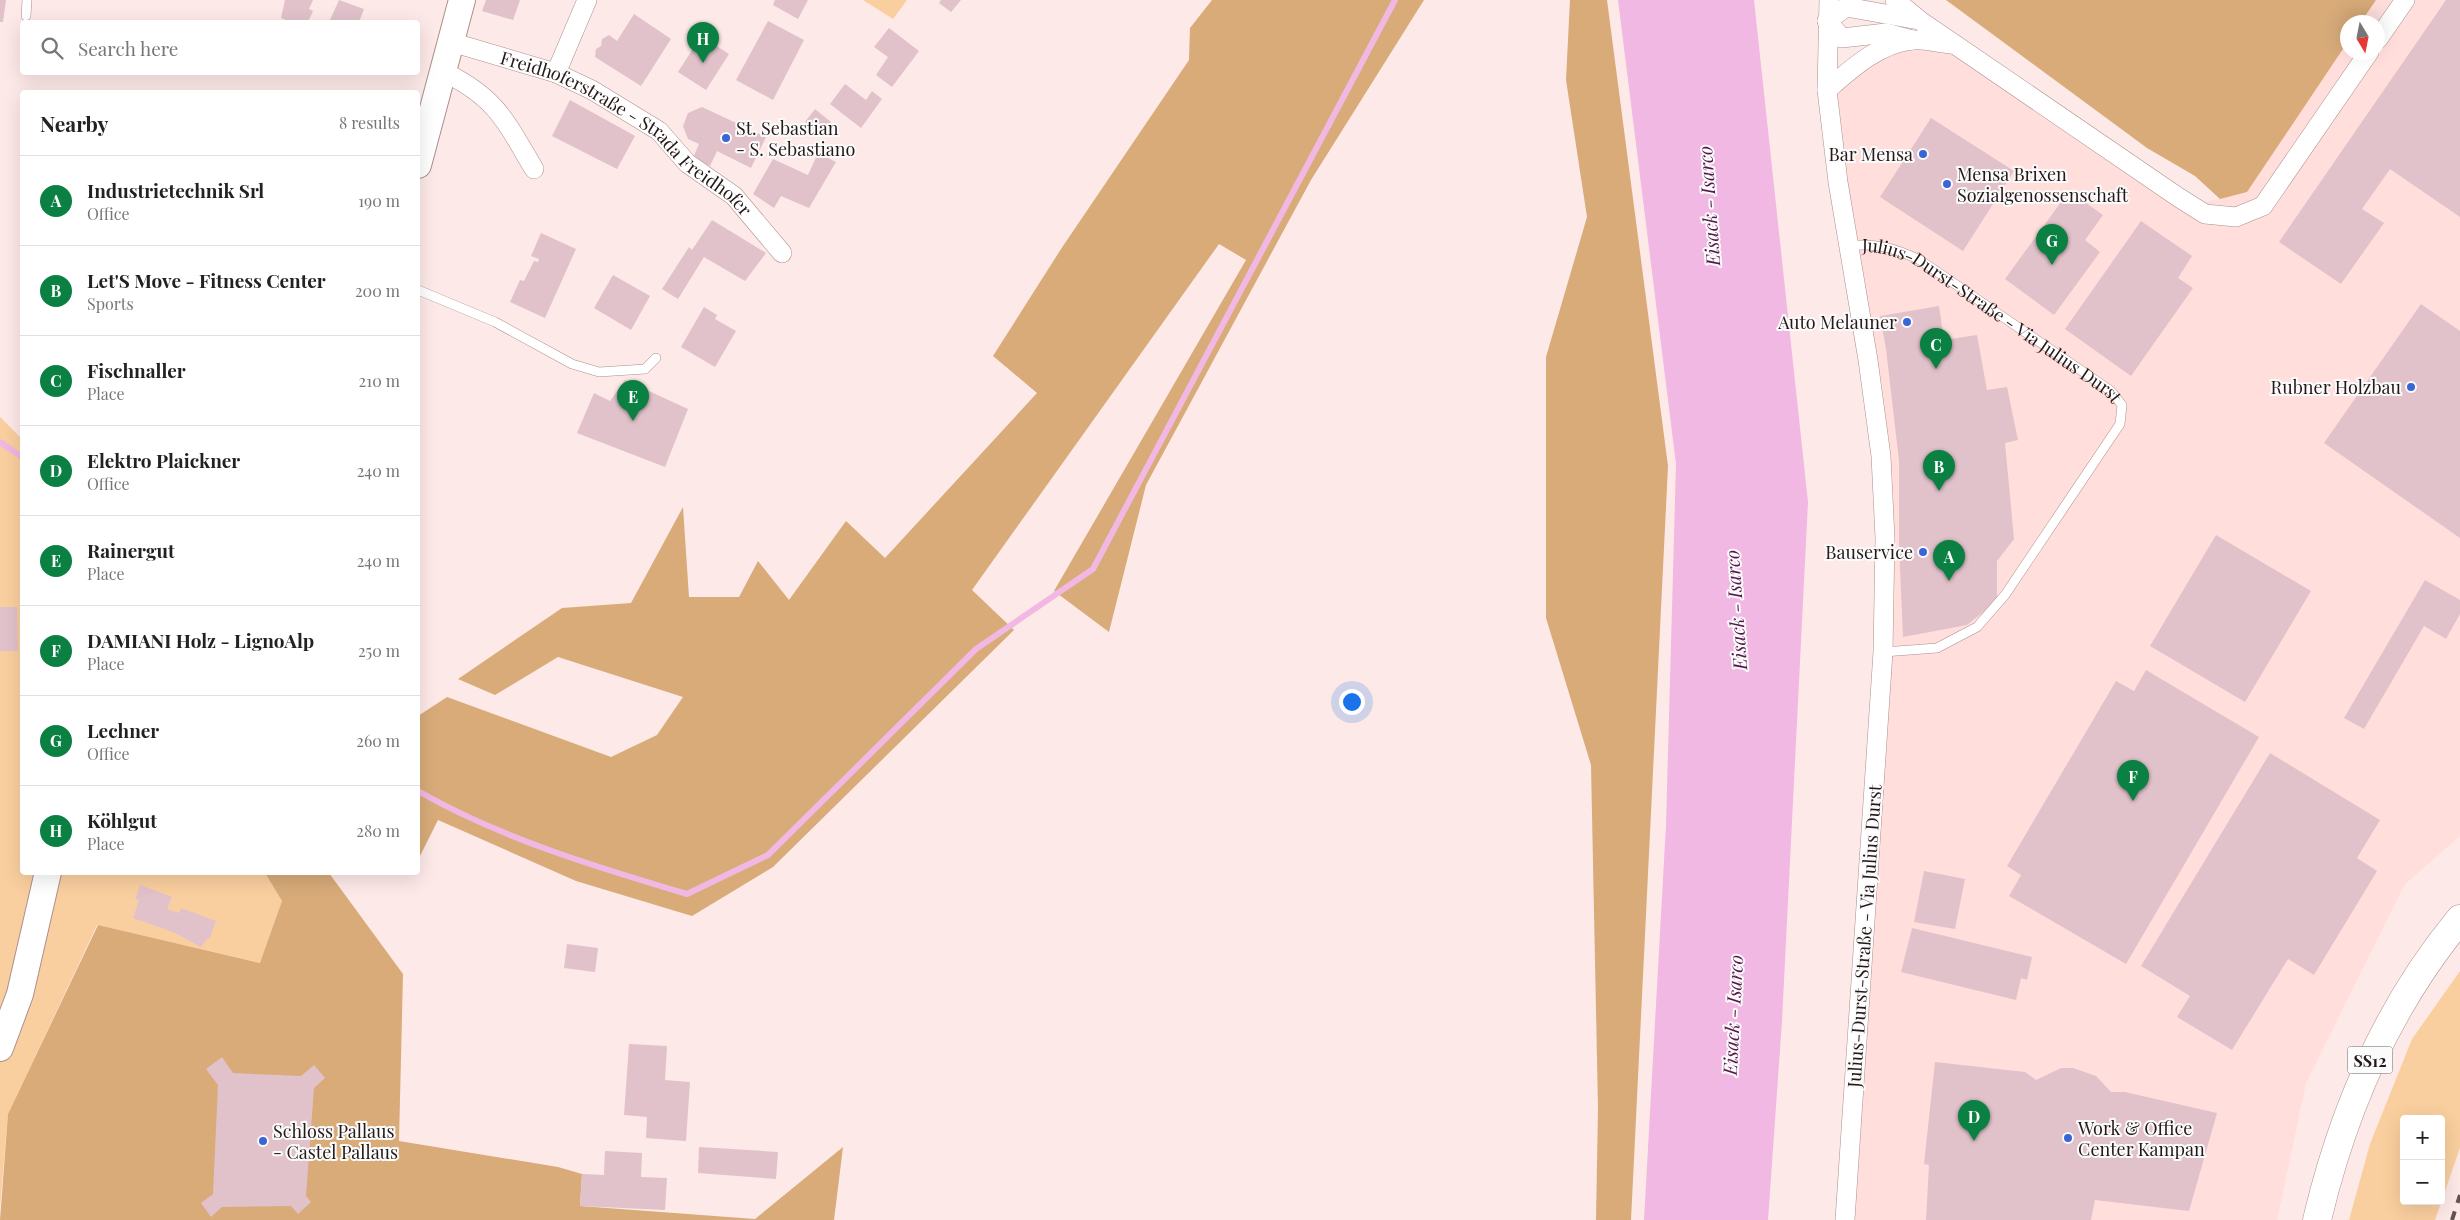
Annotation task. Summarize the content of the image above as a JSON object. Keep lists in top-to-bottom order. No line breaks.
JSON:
{"streets":{"main road":["SS12"],"street":["Freidhoferstraße - Strada Freidhofer","Julius-Durst-Straße - Via Julius Durst"]},"water":["Eisack - Isarco"],"places":["St. Sebastian - S. Sebastiano","Bar Mensa","Mensa Brixen Sozialgenossenschaft","Auto Melauner","Rubner Holzbau","Bauservice","Work & Office Center Kampan","Schloss Pallaus - Castel Pallaus"],"north":"bottom","page":{"search":"Search here","pins":["H","G","C","E","B","A","F","D"],"heading":["Nearby","8 results"],"list":[{"mark":"A","name":"Industrietechnik Srl","note":"Office","value":"190 m"},{"mark":"B","name":"Let'S Move - Fitness Center","note":"Sports","value":"200 m"},{"mark":"C","name":"Fischnaller","note":"Place","value":"210 m"},{"mark":"D","name":"Elektro Plaickner","note":"Office","value":"240 m"},{"mark":"E","name":"Rainergut","note":"Place","value":"240 m"},{"mark":"F","name":"DAMIANI Holz - LignoAlp","note":"Place","value":"250 m"},{"mark":"G","name":"Lechner","note":"Office","value":"260 m"},{"mark":"H","name":"Köhlgut","note":"Place","value":"280 m"}],"map_buttons":["+","−"]}}
